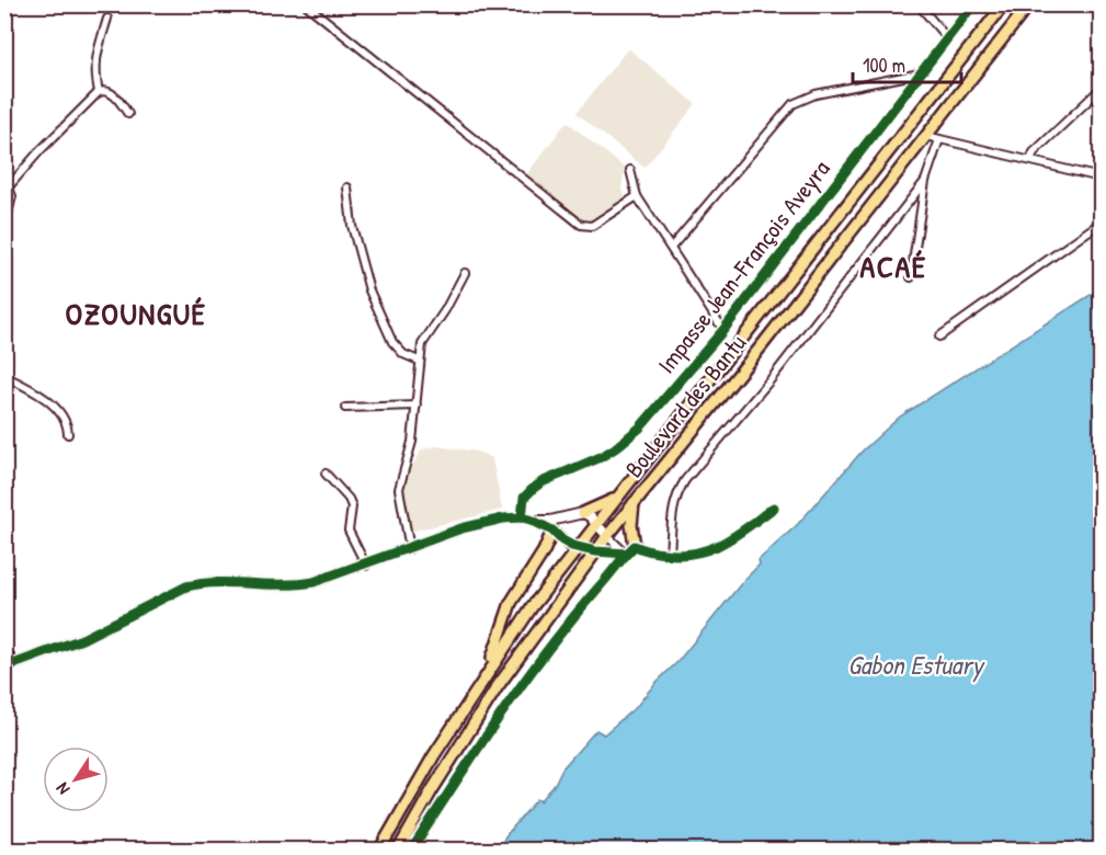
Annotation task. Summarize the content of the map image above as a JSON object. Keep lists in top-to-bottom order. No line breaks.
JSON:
{"streets":{"highway":["Boulevard des Bantu"],"street":["Impasse Jean-François Aveyra"]},"districts":["ACAÉ","OZOUNGUÉ"],"water":["Gabon Estuary"],"scale_bar":"100 m","north":"bottom left"}
